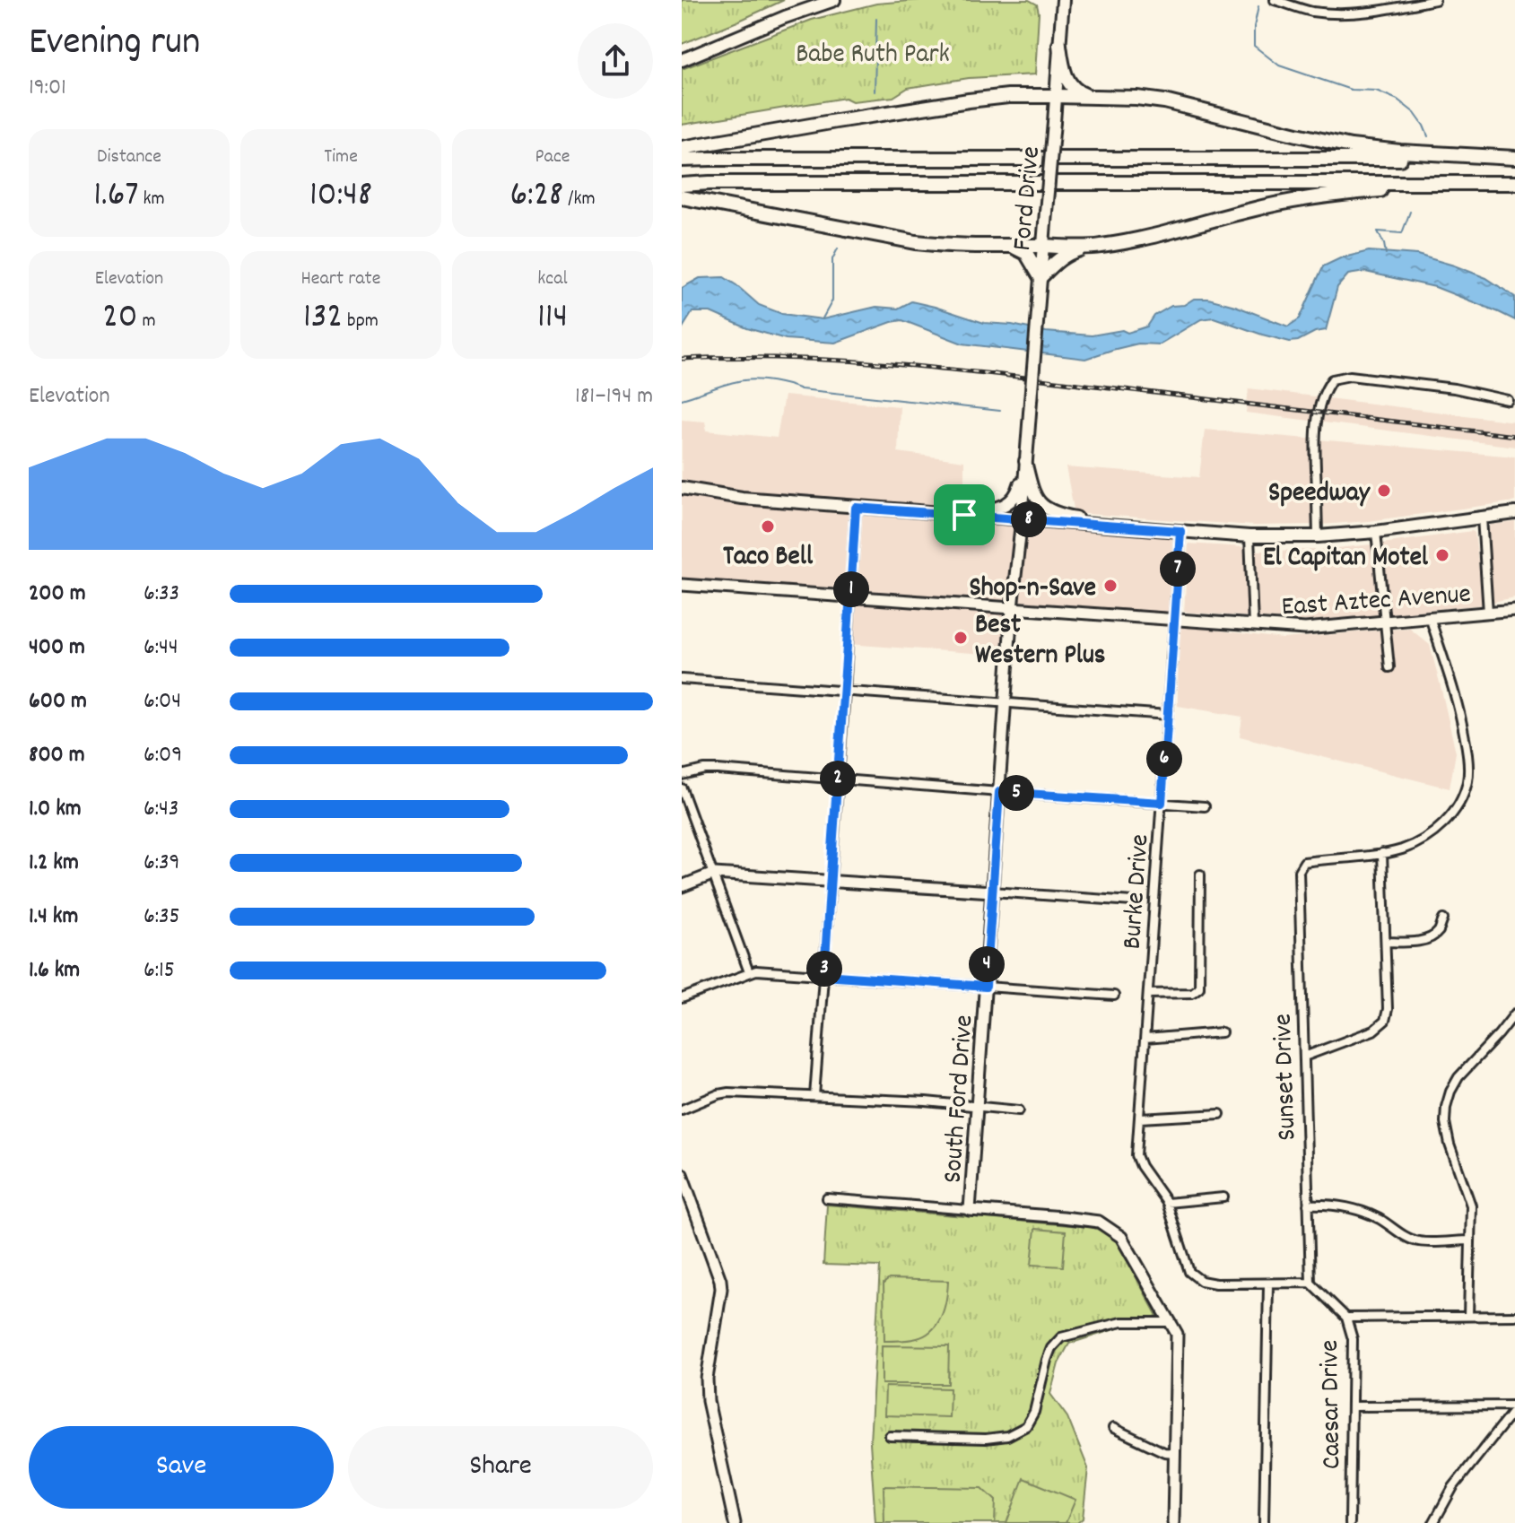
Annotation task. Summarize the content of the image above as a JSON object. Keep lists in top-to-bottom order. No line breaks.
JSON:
{"streets":{"main road":["Ford Drive","East Aztec Avenue","South Ford Drive"],"street":["Burke Drive","Sunset Drive","Caesar Drive"]},"crossings":[["East Aztec Avenue","Burke Drive"],["East Aztec Avenue","South Ford Drive"],["Sunset Drive","Caesar Drive"]],"parks":["Babe Ruth Park"],"places":["Speedway","Taco Bell","El Capitan Motel","Shop-n-Save","Best Western Plus"],"page":{"heading":["Evening run","19:01"],"stats":[["Distance","1.67 km"],["Time","10:48"],["Pace","6:28 /km"],["Elevation","20 m"],["Heart rate","132 bpm"],["kcal","114"]],"chart":["Elevation","181–194 m"],"pins":["8","7","1","6","2","5","4","3"],"list":[{"name":"200 m","note":"6:33"},{"name":"400 m","note":"6:44"},{"name":"600 m","note":"6:04"},{"name":"800 m","note":"6:09"},{"name":"1.0 km","note":"6:43"},{"name":"1.2 km","note":"6:39"},{"name":"1.4 km","note":"6:35"},{"name":"1.6 km","note":"6:15"}],"buttons":["Save","Share"]}}
